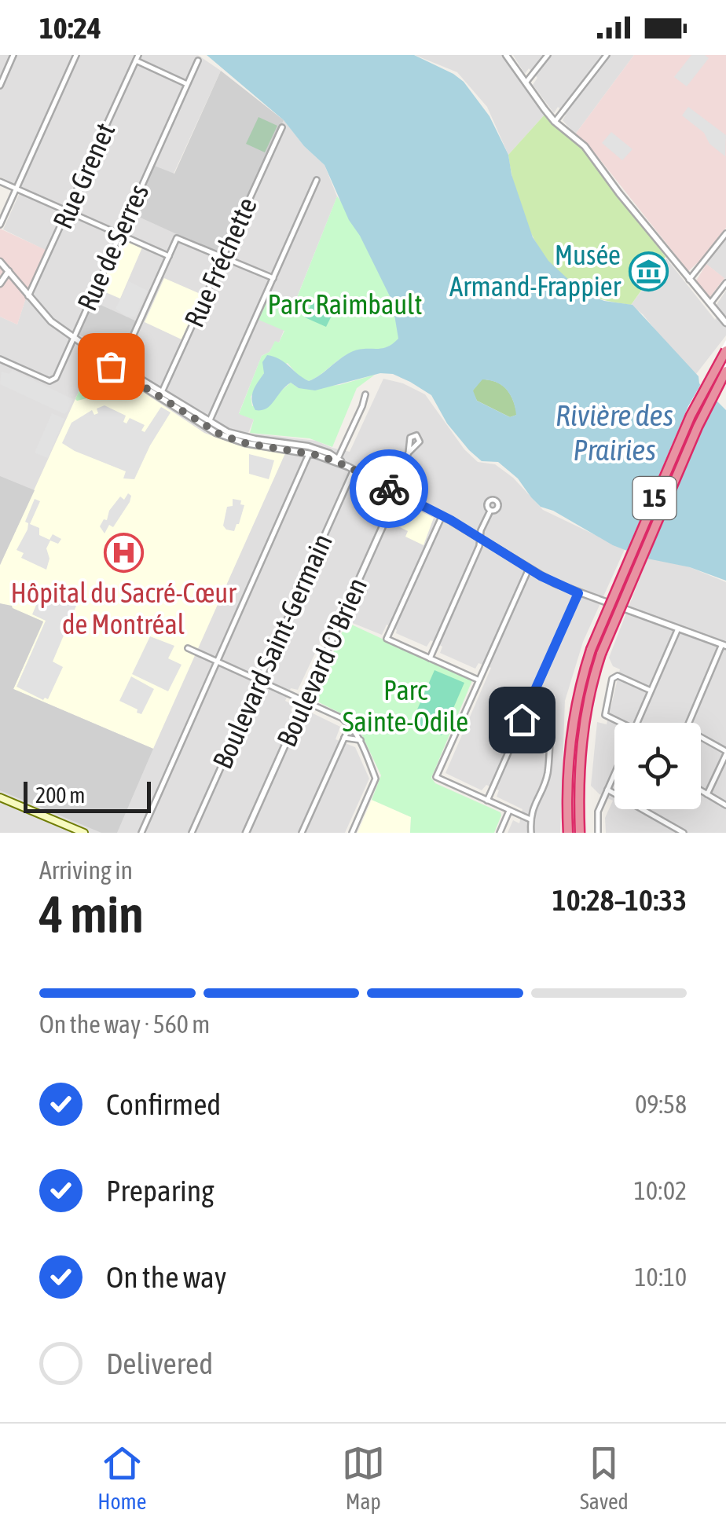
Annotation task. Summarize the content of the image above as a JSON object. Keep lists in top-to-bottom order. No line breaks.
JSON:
{"streets":{"highway":["15"],"street":["Rue Grenet","Rue de Serres","Rue Fréchette","Boulevard Saint-Germain","Boulevard O'Brien"]},"water":["Rivière des Prairies"],"parks":["Parc Raimbault","Parc Sainte-Odile"],"places":{"museum":["Musée Armand-Frappier"],"hospital":["Hôpital du Sacré-Cœur de Montréal"]},"scale_bar":"200 m","page":{"status":"10:24","scale":"200 m","heading":["4 min","Arriving in","10:28–10:33"],"bar":"On the way · 560 m","list":[["Confirmed","09:58"],["Preparing","10:02"],["On the way","10:10"],"Delivered"],"tabs":["Home","Map","Saved"]}}
